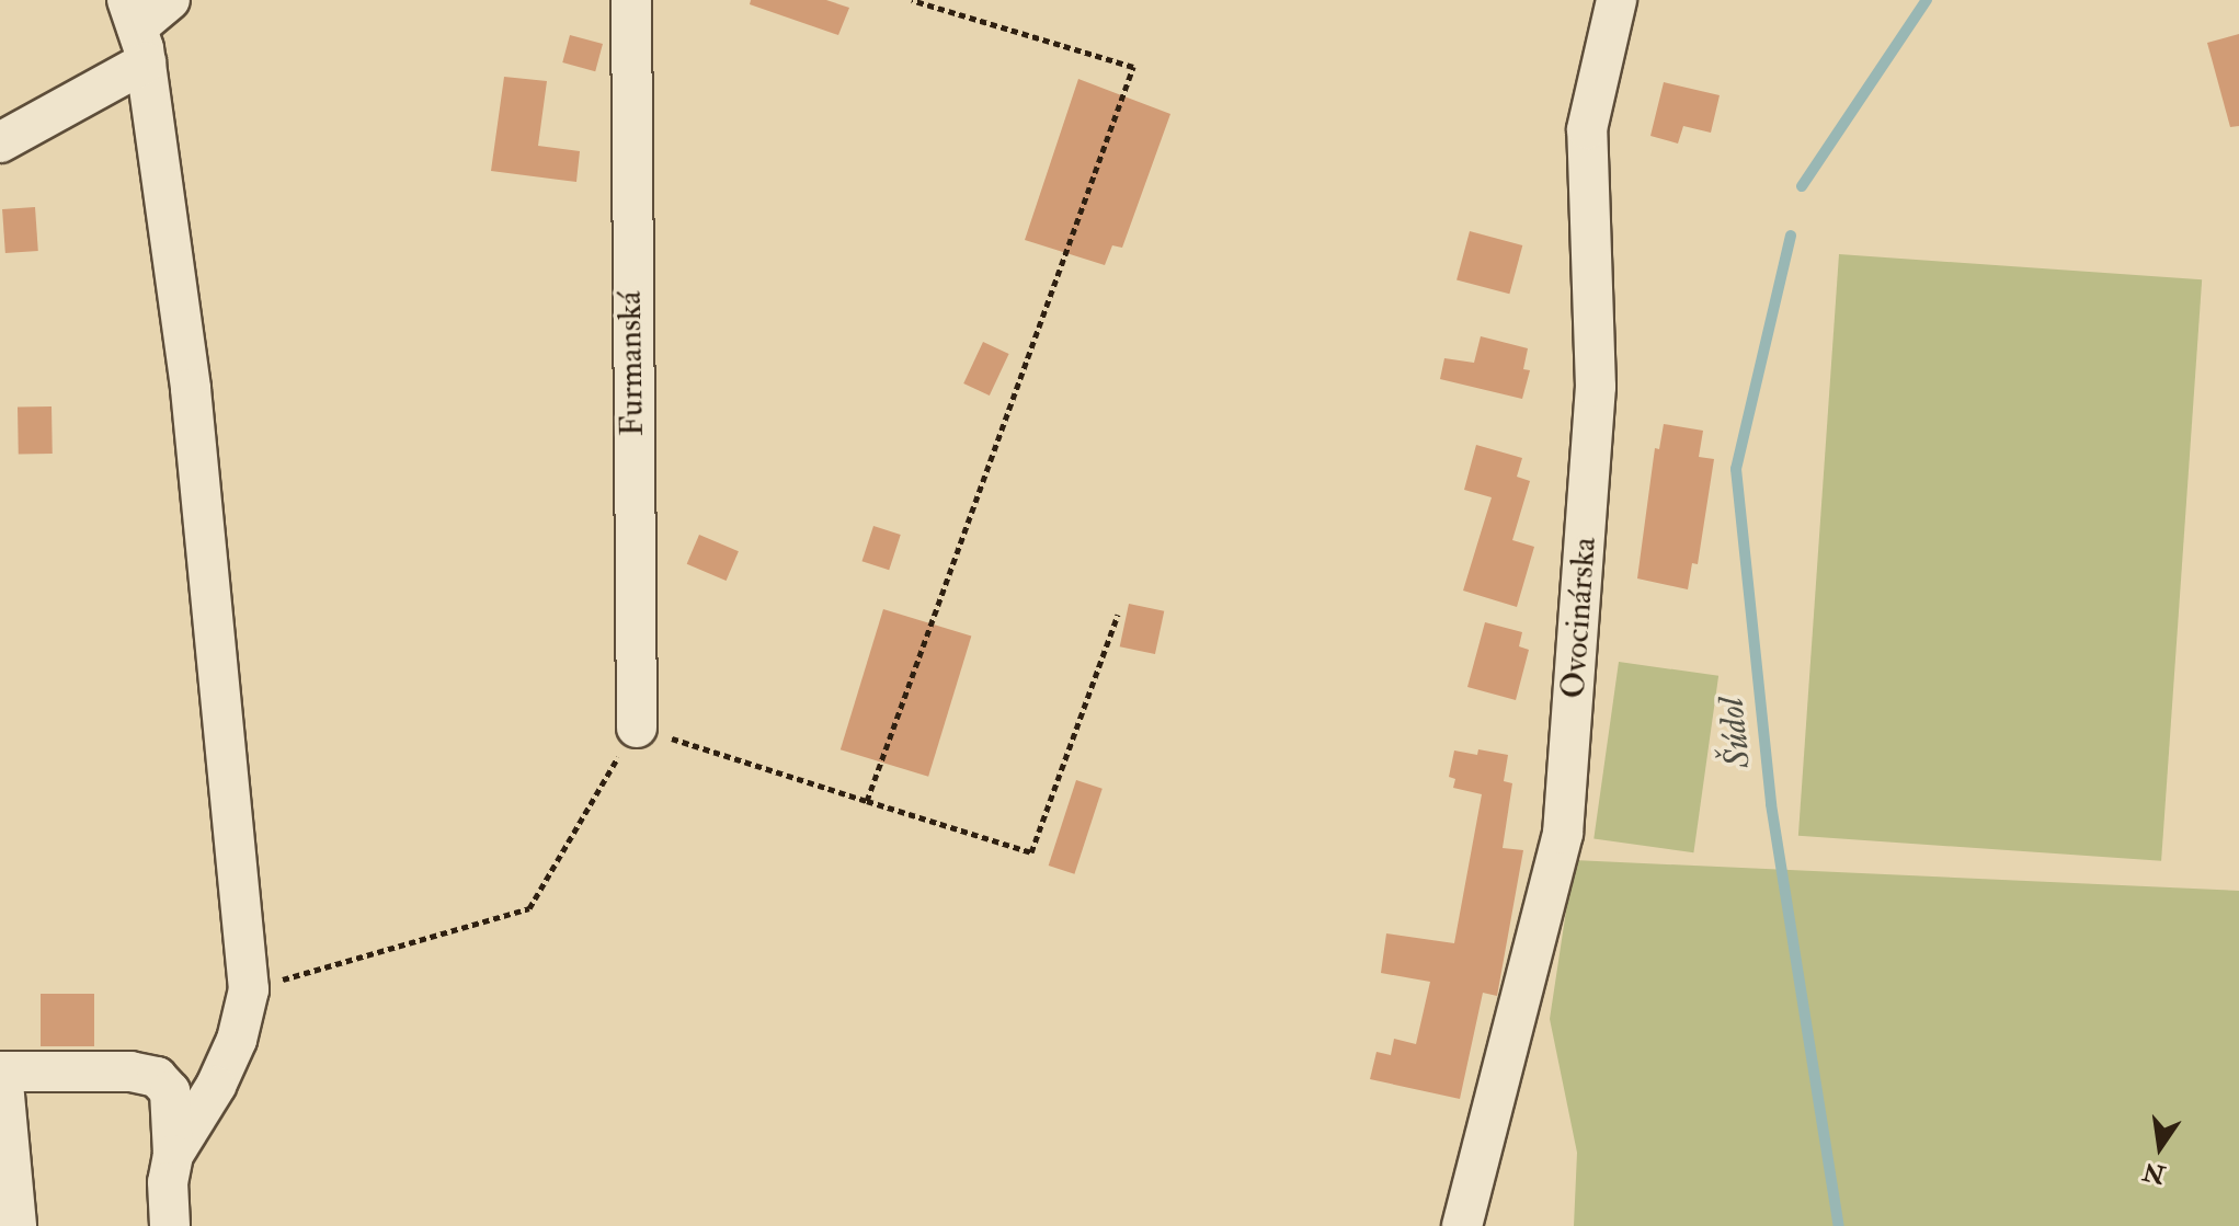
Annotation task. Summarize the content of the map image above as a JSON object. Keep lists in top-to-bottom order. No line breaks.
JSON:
{"streets":{"street":["Furmanská","Ovocinárska"]},"water":["Šúdol"],"north":"bottom"}
